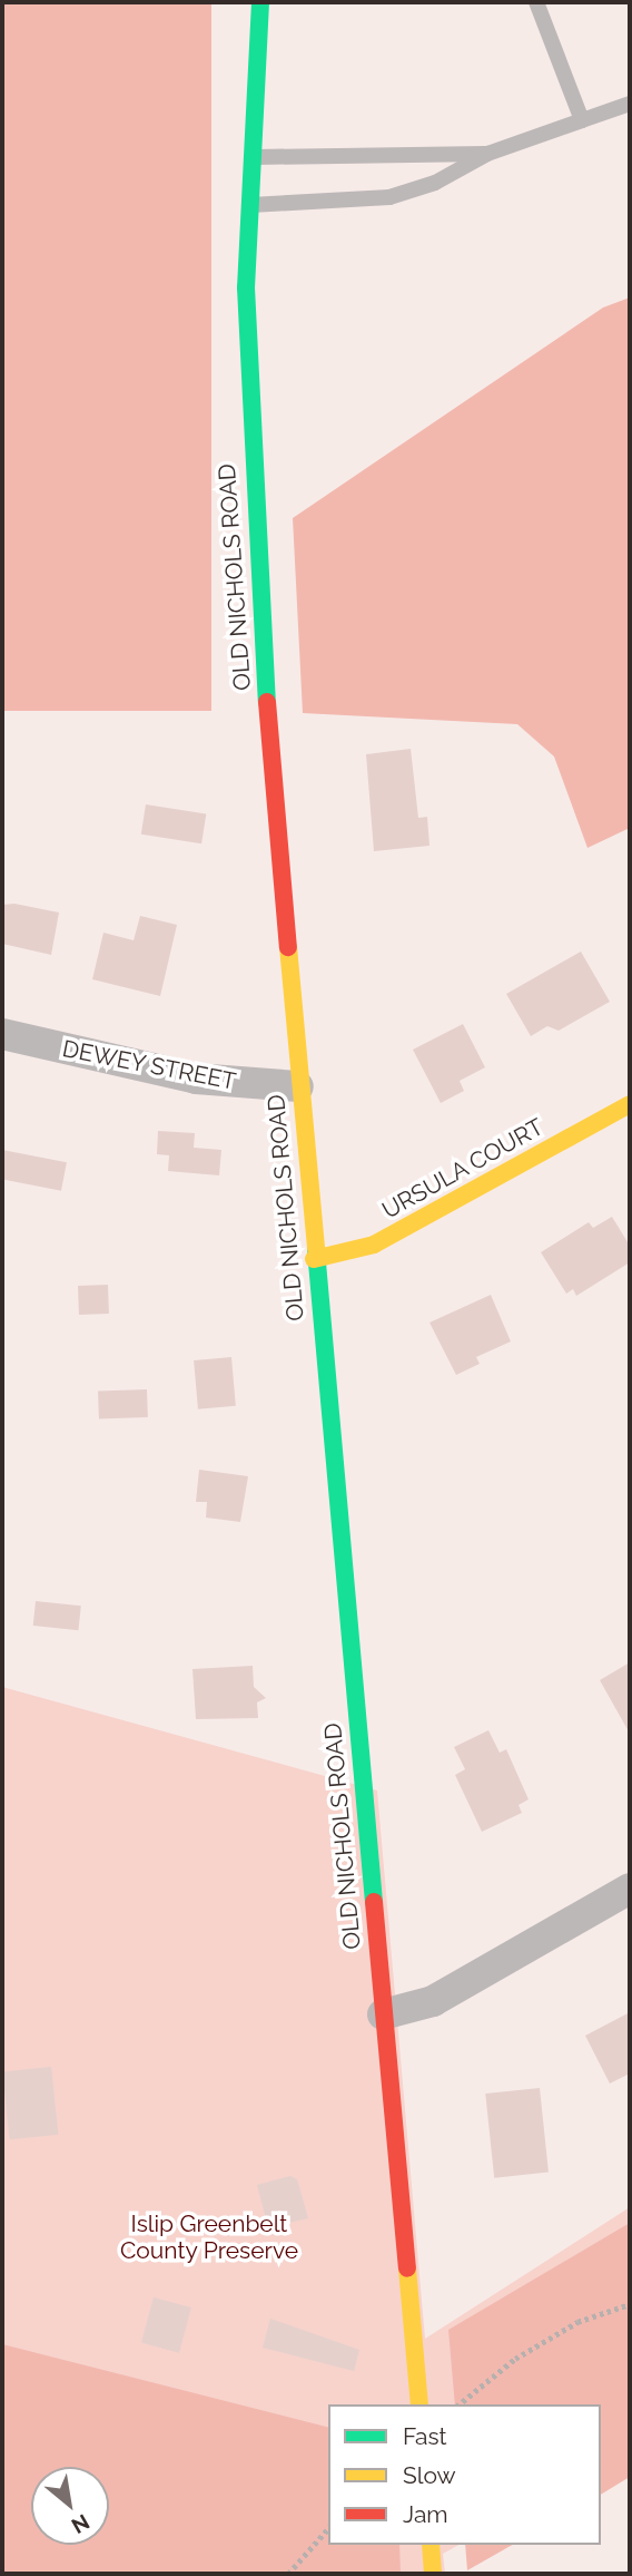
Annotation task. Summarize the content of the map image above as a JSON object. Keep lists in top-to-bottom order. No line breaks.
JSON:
{"streets":{"street":["OLD NICHOLS ROAD","DEWEY STREET","URSULA COURT"]},"crossings":[["OLD NICHOLS ROAD","DEWEY STREET"],["OLD NICHOLS ROAD","URSULA COURT"]],"parks":["Islip Greenbelt County Preserve"],"legend":["Fast","Slow","Jam"],"north":"bottom right"}
